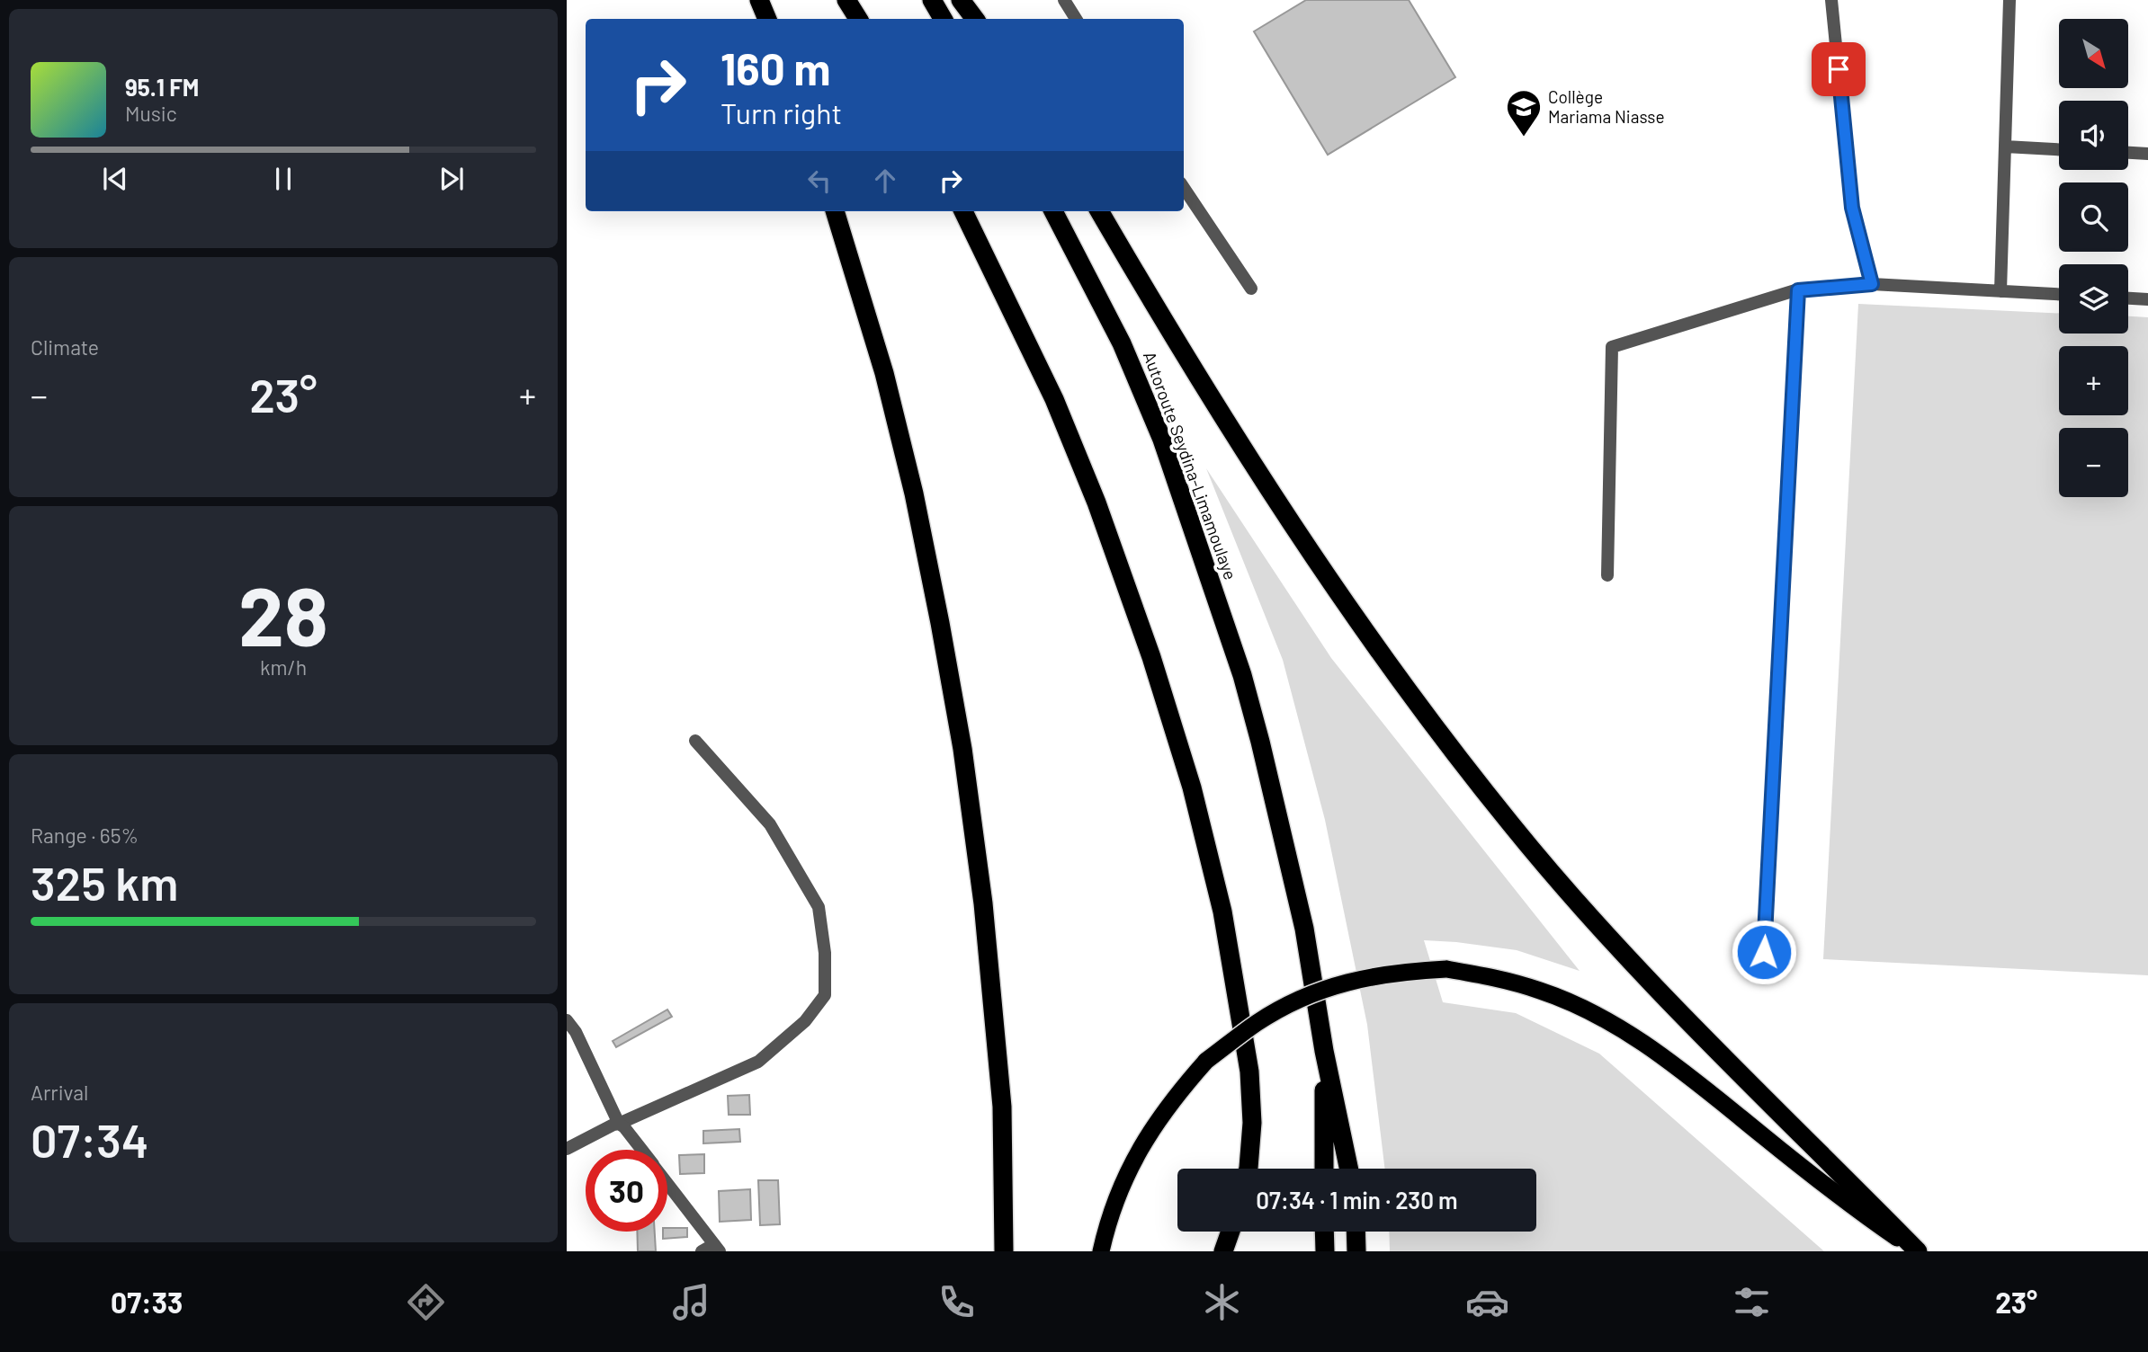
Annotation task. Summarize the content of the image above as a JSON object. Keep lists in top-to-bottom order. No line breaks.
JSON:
{"streets":{"highway":["Autoroute Seydina-Limamoulaye"]},"places":{"school or university":["Collège Mariama Niasse"]},"north":"bottom right","page":{"map_buttons":["+","−"],"turn":["160 m","Turn right"],"song":["95.1 FM","Music"],"tile":["Climate",["28","km/h"],["Range · 65%","325 km"],["Arrival","07:34"]],"heat":["−","23°","+"],"limit":"30","trip":"07:34 · 1 min · 230 m","tabs":["07:33","23°"]}}
